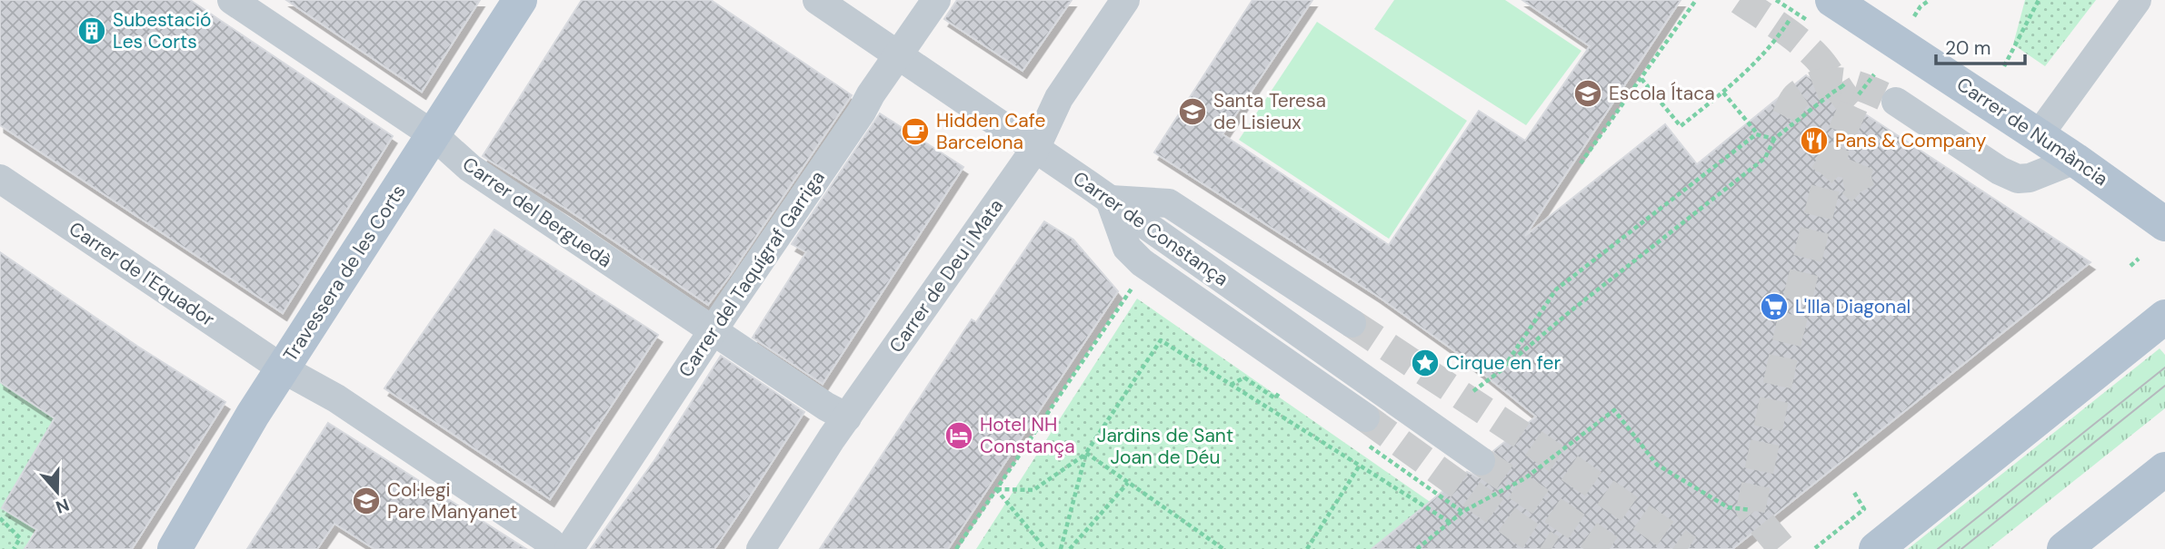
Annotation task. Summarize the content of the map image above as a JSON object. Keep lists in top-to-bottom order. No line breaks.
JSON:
{"streets":{"main road":["Carrer de Numància","Travessera de les Corts"],"street":["Carrer del Berguedà","Carrer de Constança","Carrer de l'Equador","Carrer del Taquígraf Garriga","Carrer de Deu i Mata"]},"crossings":[["Carrer del Berguedà","Travessera de les Corts"],["Carrer del Berguedà","Carrer del Taquígraf Garriga"],["Carrer del Berguedà","Carrer de Deu i Mata"],["Carrer de Constança","Carrer del Taquígraf Garriga"],["Carrer de Constança","Carrer de Deu i Mata"],["Travessera de les Corts","Carrer de l'Equador"]],"parks":["Jardins de Sant Joan de Déu"],"places":{"building":["Subestació Les Corts"],"school or university":["Escola Ítaca","Santa Teresa de Lisieux","Col·legi Pare Manyanet"],"cafe":["Hidden Cafe Barcelona"],"restaurant":["Pans & Company"],"supermarket":["L'Illa Diagonal"],"place":["Cirque en fer"],"hotel":["Hotel NH Constança"]},"scale_bar":"20 m","north":"bottom"}
